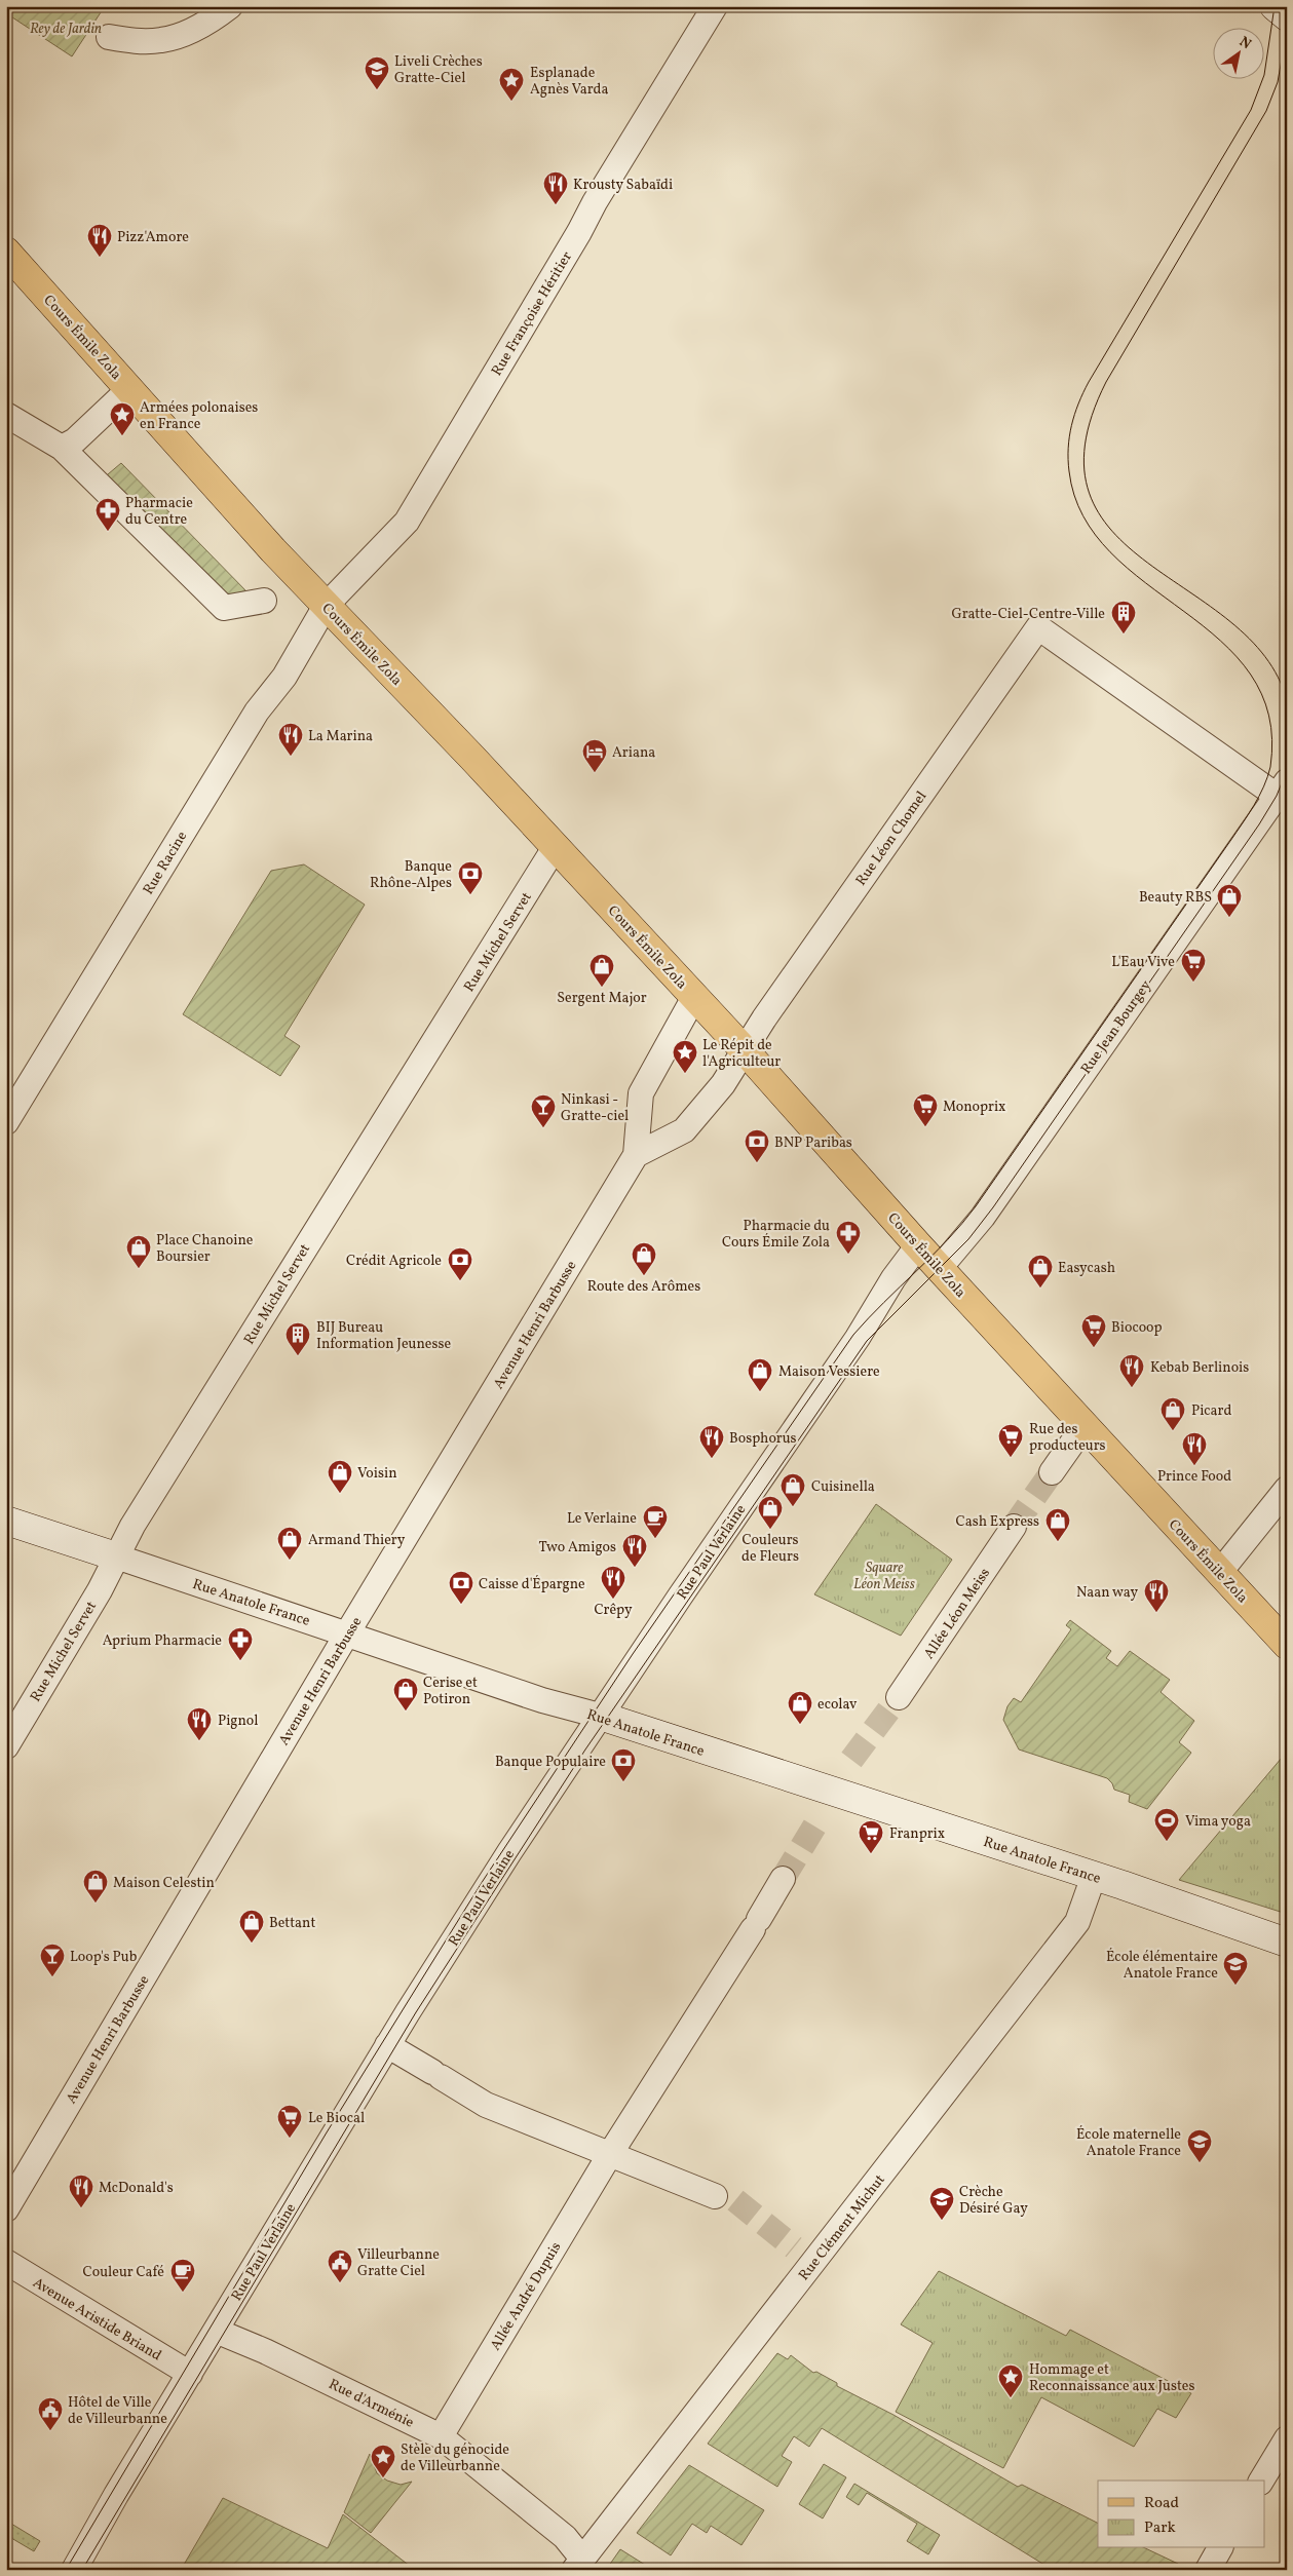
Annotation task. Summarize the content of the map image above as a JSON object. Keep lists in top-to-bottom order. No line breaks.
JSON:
{"streets":{"main road":["Cours Émile Zola"],"street":["Rue Françoise Héritier","Rue Léon Chomel","Rue Racine","Rue Michel Servet","Rue Jean Bourgey","Avenue Henri Barbusse","Rue Paul Verlaine","Rue Anatole France","Allée Léon Meiss","Rue Clément Michut","Allée André Dupuis","Avenue Aristide Briand","Rue d'Arménie"]},"crossings":[["Rue Françoise Héritier","Cours Émile Zola"],["Rue Françoise Héritier","Rue Racine"],["Cours Émile Zola","Rue Léon Chomel"],["Cours Émile Zola","Rue Racine"],["Cours Émile Zola","Rue Michel Servet"],["Cours Émile Zola","Rue Jean Bourgey"],["Cours Émile Zola","Avenue Henri Barbusse"],["Cours Émile Zola","Rue Paul Verlaine"],["Rue Léon Chomel","Rue Jean Bourgey"],["Rue Michel Servet","Rue Anatole France"],["Avenue Henri Barbusse","Rue Anatole France"],["Rue Paul Verlaine","Rue Anatole France"],["Rue Paul Verlaine","Avenue Aristide Briand"],["Rue Paul Verlaine","Rue d'Arménie"],["Rue Anatole France","Rue Clément Michut"],["Rue Clément Michut","Rue d'Arménie"],["Allée André Dupuis","Rue d'Arménie"]],"parks":["Rey de Jardin","Square Léon Meiss"],"places":{"school or university":["Liveli Crèches Gratte-Ciel","École élémentaire Anatole France","École maternelle Anatole France","Crèche Désiré Gay"],"place":["Esplanade Agnès Varda","Armées polonaises en France","Le Répit de l'Agriculteur","Hommage et Reconnaissance aux Justes","Stèle du génocide de Villeurbanne"],"restaurant":["Krousty Sabaïdi","Pizz'Amore","La Marina","Kebab Berlinois","Bosphorus","Prince Food","Two Amigos","Crêpy","Naan way","Pignol","McDonald's"],"pharmacy":["Pharmacie du Centre","Pharmacie du Cours Émile Zola","Aprium Pharmacie"],"building":["Gratte-Ciel-Centre-Ville","BIJ Bureau Information Jeunesse"],"hotel":["Ariana"],"bank":["Banque Rhône-Alpes","BNP Paribas","Crédit Agricole","Caisse d'Épargne","Banque Populaire"],"shop":["Beauty RBS","Sergent Major","Place Chanoine Boursier","Route des Arômes","Easycash","Maison Vessiere","Picard","Voisin","Cuisinella","Couleurs de Fleurs","Cash Express","Armand Thiery","Cerise et Potiron","ecolav","Maison Celestin","Bettant"],"supermarket":["L'Eau Vive","Monoprix","Biocoop","Rue des producteurs","Franprix","Le Biocal"],"bar":["Ninkasi - Gratte-ciel","Loop's Pub"],"cafe":["Le Verlaine","Couleur Café"],"sports":["Vima yoga"],"public building":["Villeurbanne Gratte Ciel","Hôtel de Ville de Villeurbanne"]},"legend":["Road","Park"],"north":"top right"}
